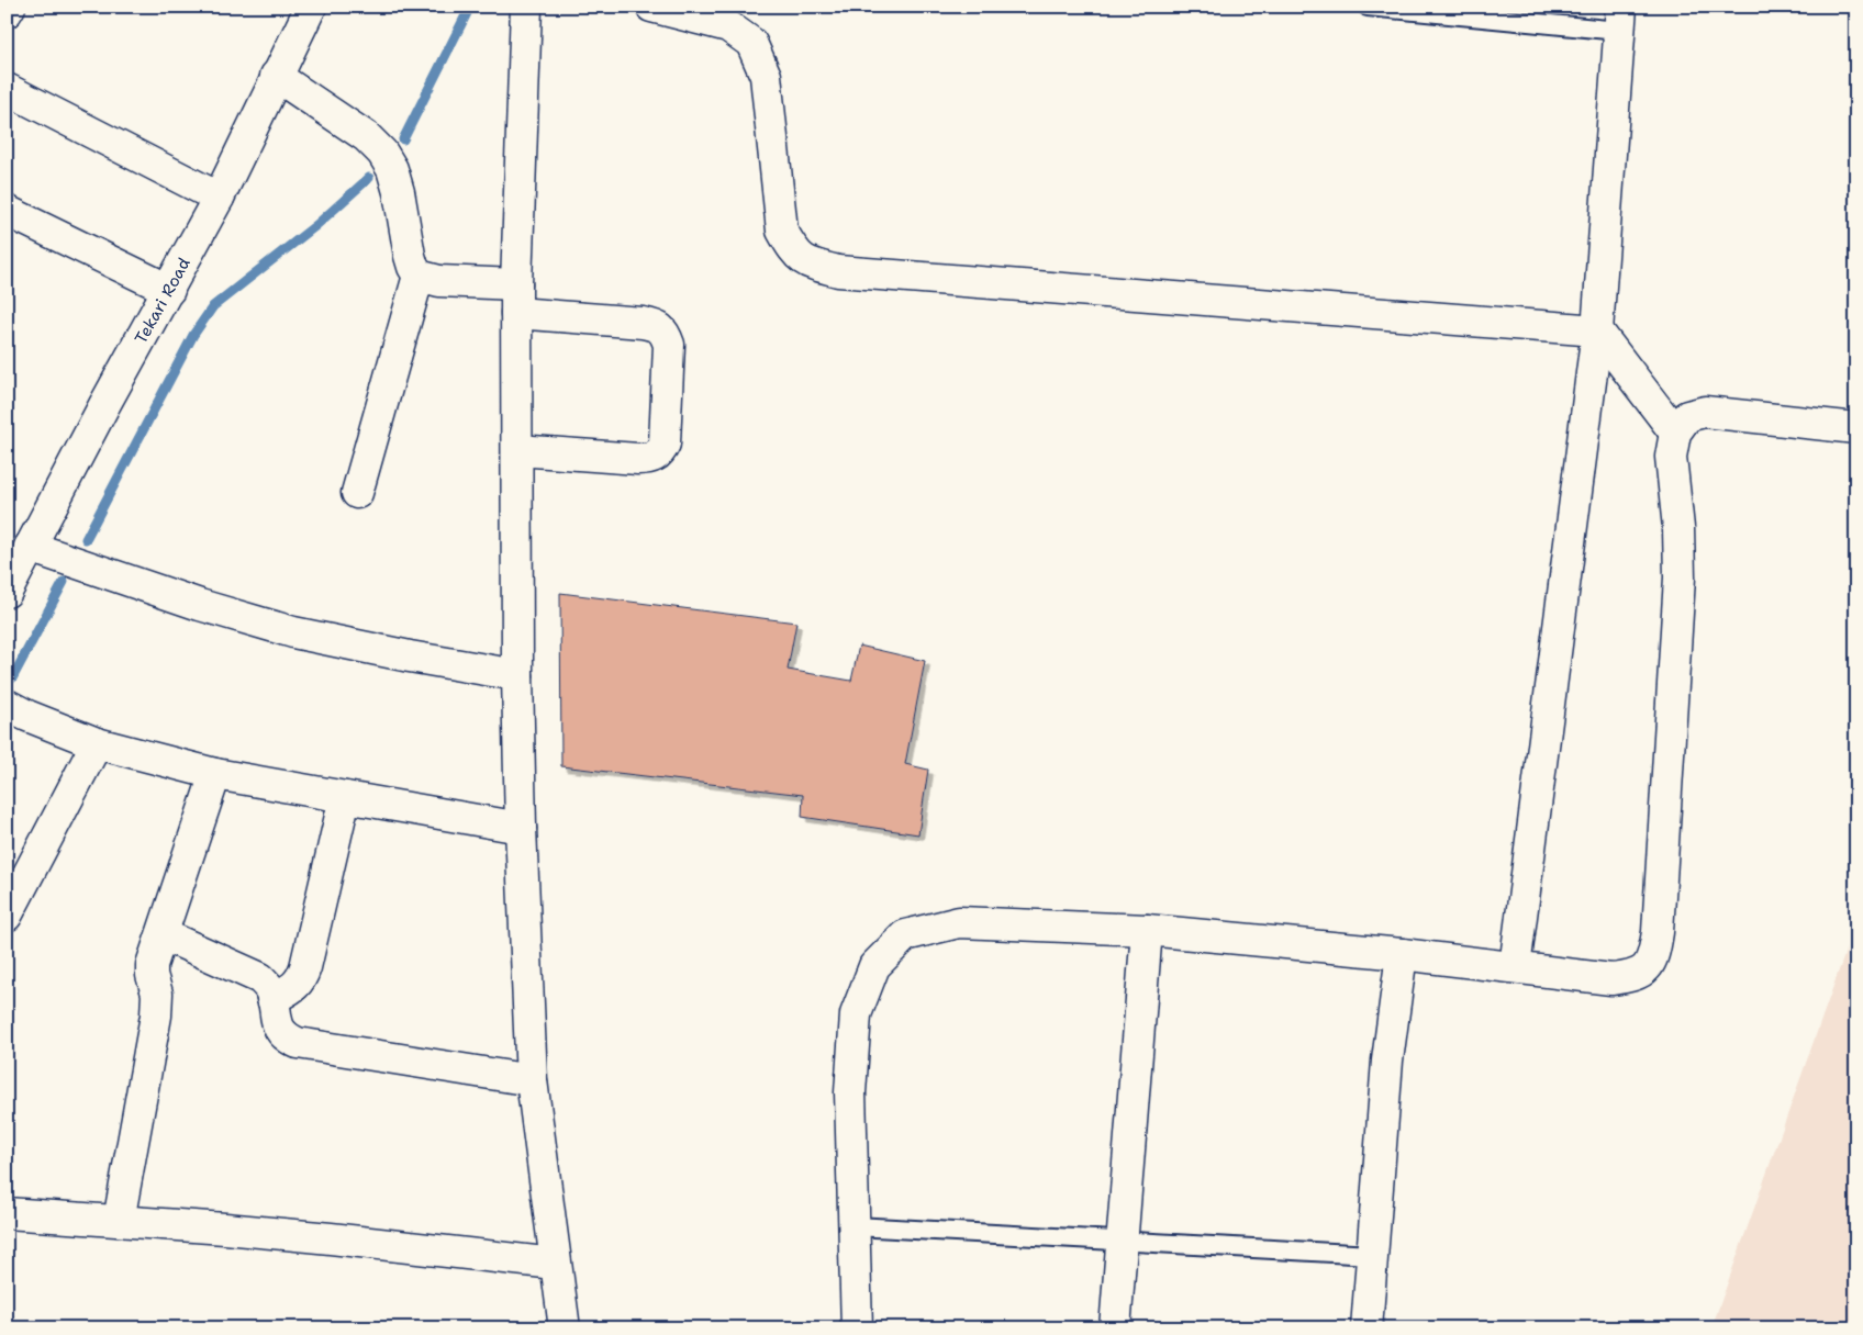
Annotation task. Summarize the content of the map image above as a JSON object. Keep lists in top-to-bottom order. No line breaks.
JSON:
{"streets":{"main road":["Tekari Road"]}}
